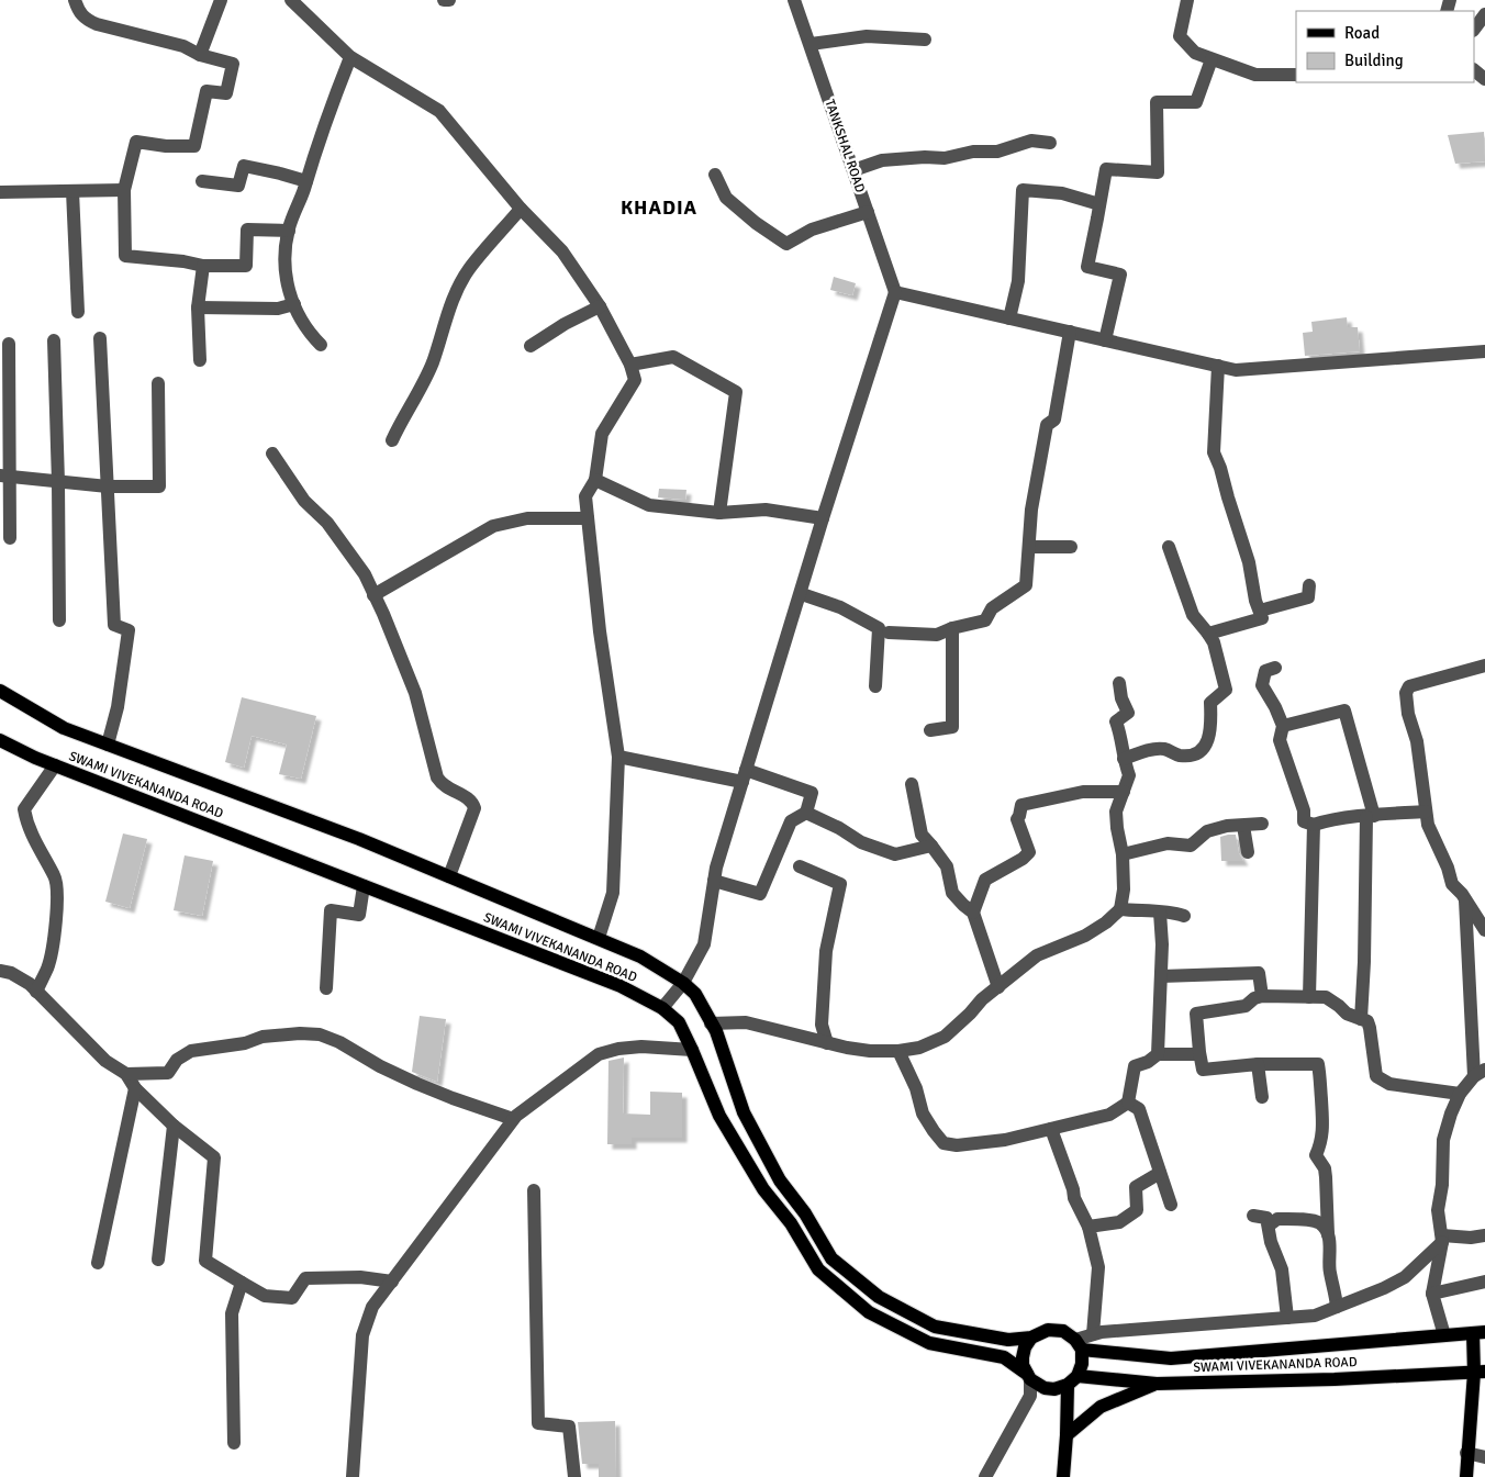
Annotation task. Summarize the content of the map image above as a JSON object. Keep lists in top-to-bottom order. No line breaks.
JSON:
{"streets":{"main road":["SWAMI VIVEKANANDA ROAD"],"street":["TANKSHAL ROAD"]},"districts":["KHADIA"],"legend":["Road","Building"]}
